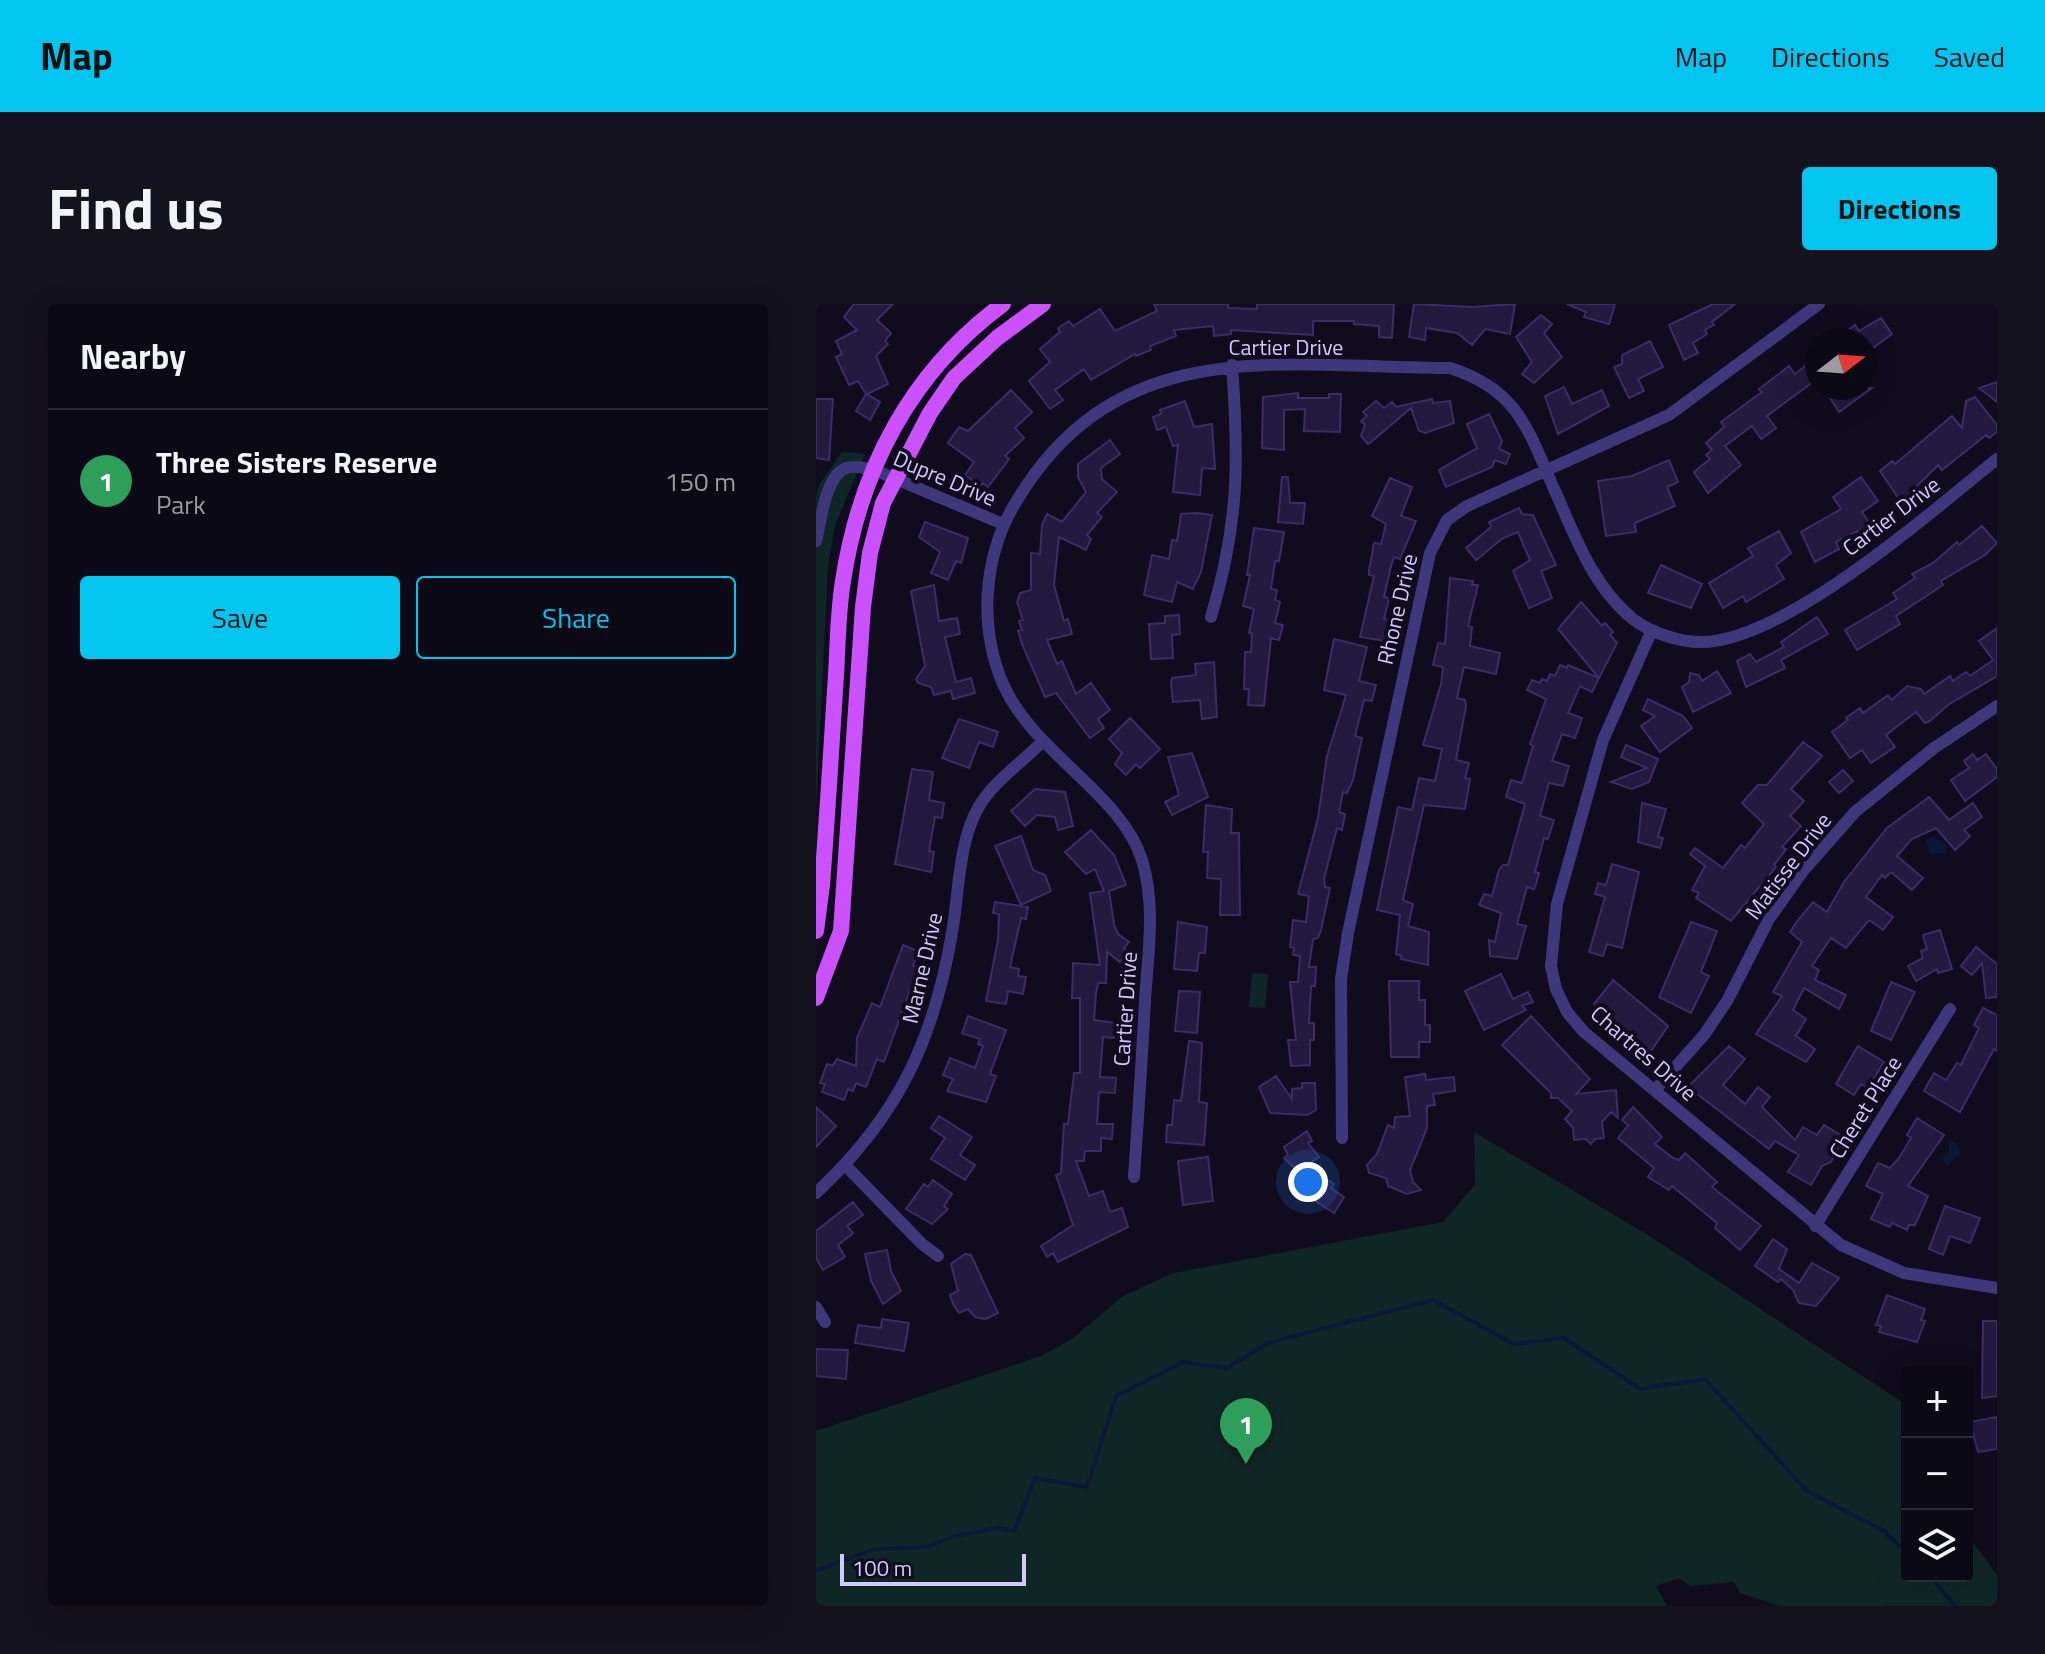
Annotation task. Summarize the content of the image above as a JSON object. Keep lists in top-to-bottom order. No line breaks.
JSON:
{"streets":{"street":["Cartier Drive","Dupre Drive","Rhone Drive","Matisse Drive","Marne Drive","Chartres Drive","Cheret Place"]},"crossings":[["Cartier Drive","Dupre Drive"],["Cartier Drive","Rhone Drive"],["Cartier Drive","Marne Drive"],["Cartier Drive","Chartres Drive"],["Matisse Drive","Chartres Drive"],["Chartres Drive","Cheret Place"]],"scale_bar":"100 m","north":"right","page":{"header":"Map","nav":["Map","Directions","Saved"],"title":"Find us","buttons":["Directions",["Save","Share"]],"heading":"Nearby","list":[{"mark":"1","name":"Three Sisters Reserve","note":"Park","value":"150 m"}],"map_buttons":["+","−"],"pins":"1","scale":"100 m"}}
